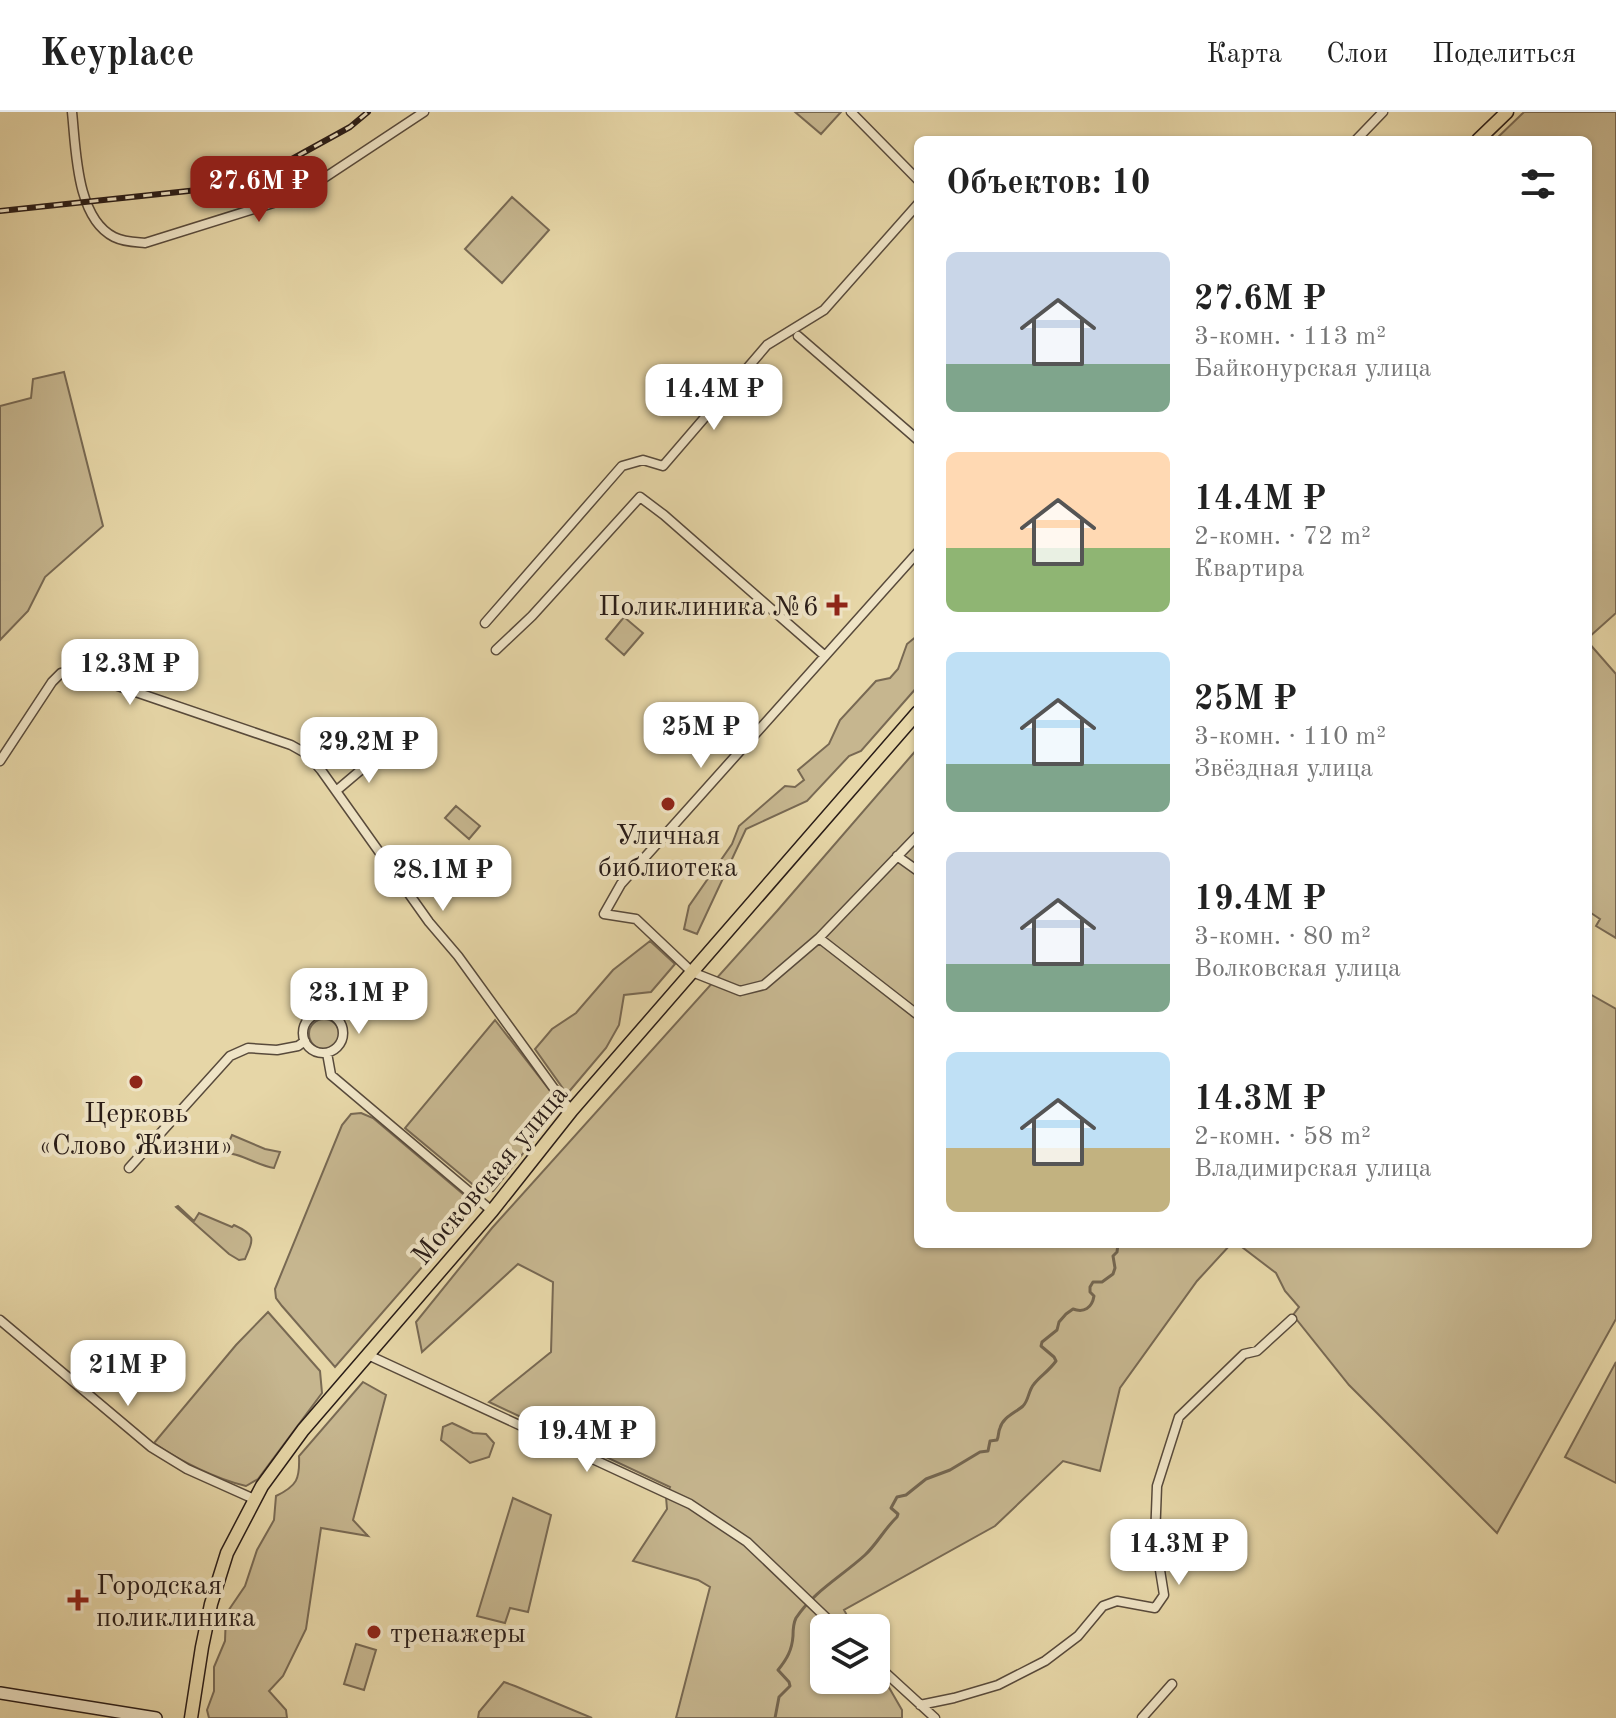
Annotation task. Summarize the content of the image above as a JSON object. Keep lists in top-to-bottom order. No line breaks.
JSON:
{"streets":{"main road":["Московская улица"]},"places":{"health":["Поликлиника №6","Городская поликлиника"],"other":["Уличная библиотека","Церковь «Слово Жизни»","тренажеры"]},"page":{"header":"Keyplace","nav":["Карта","Слои","Поделиться"],"heading":"Объектов: 10","price":["27.6M ₽","14.4M ₽","12.3M ₽","25M ₽","29.2M ₽","28.1M ₽","23.1M ₽","21M ₽","19.4M ₽","14.3M ₽"],"list":[{"name":"27.6M ₽","note":"3-комн. · 113 m² · Байконурская улица"},{"name":"14.4M ₽","note":"2-комн. · 72 m² · Квартира"},{"name":"25M ₽","note":"3-комн. · 110 m² · Звёздная улица"},{"name":"19.4M ₽","note":"3-комн. · 80 m² · Волковская улица"},{"name":"14.3M ₽","note":"2-комн. · 58 m² · Владимирская улица"}]}}
